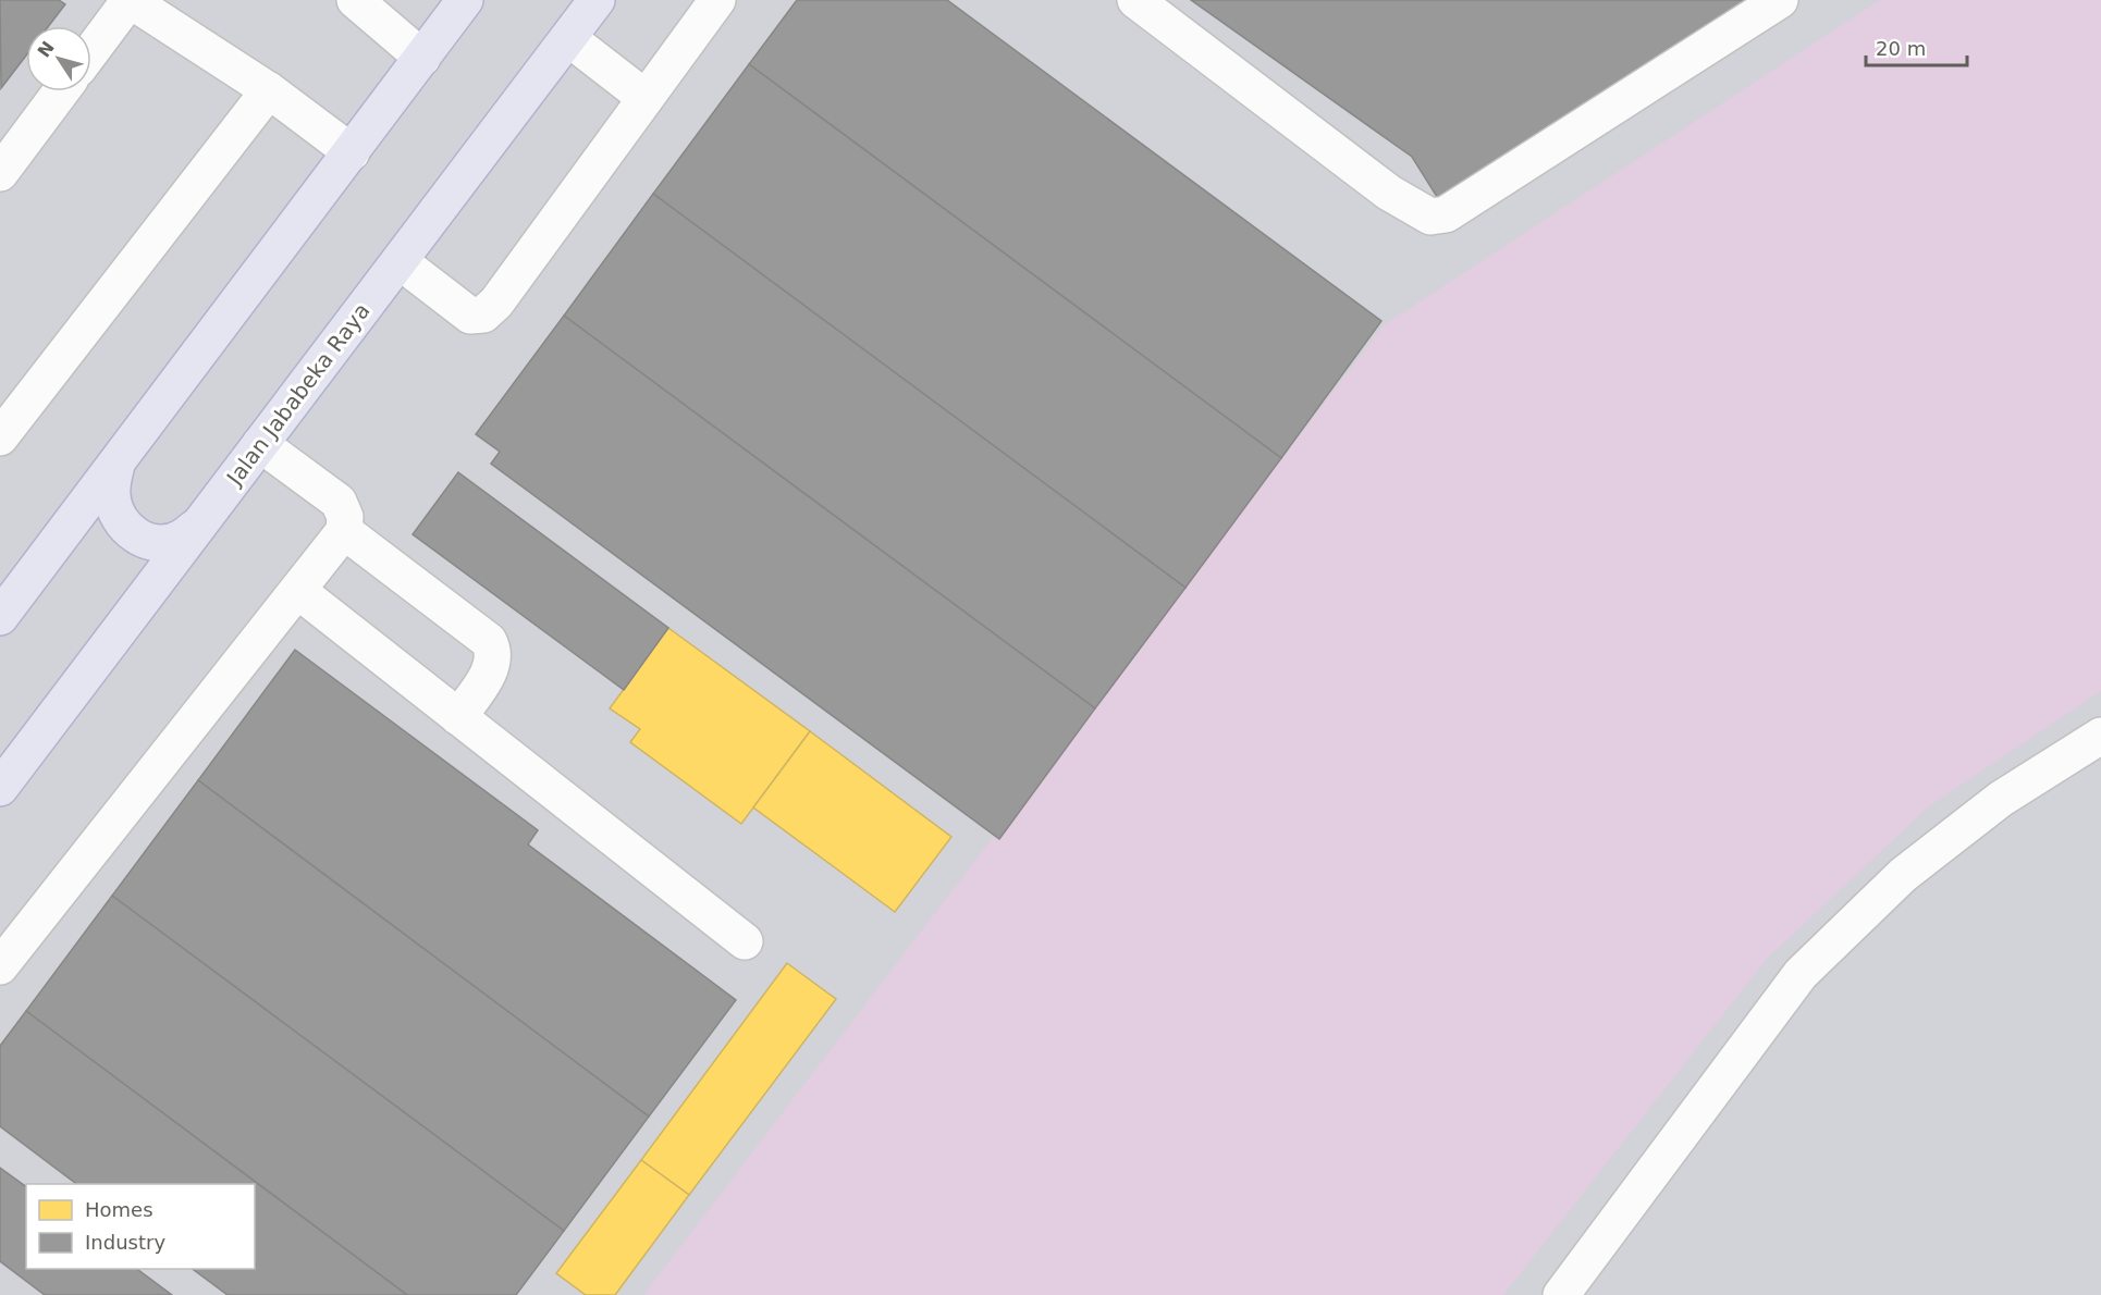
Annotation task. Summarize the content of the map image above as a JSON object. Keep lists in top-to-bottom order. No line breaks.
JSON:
{"streets":{"main road":["Jalan Jababeka Raya"]},"legend":["Homes","Industry"],"scale_bar":"20 m","north":"top left"}
